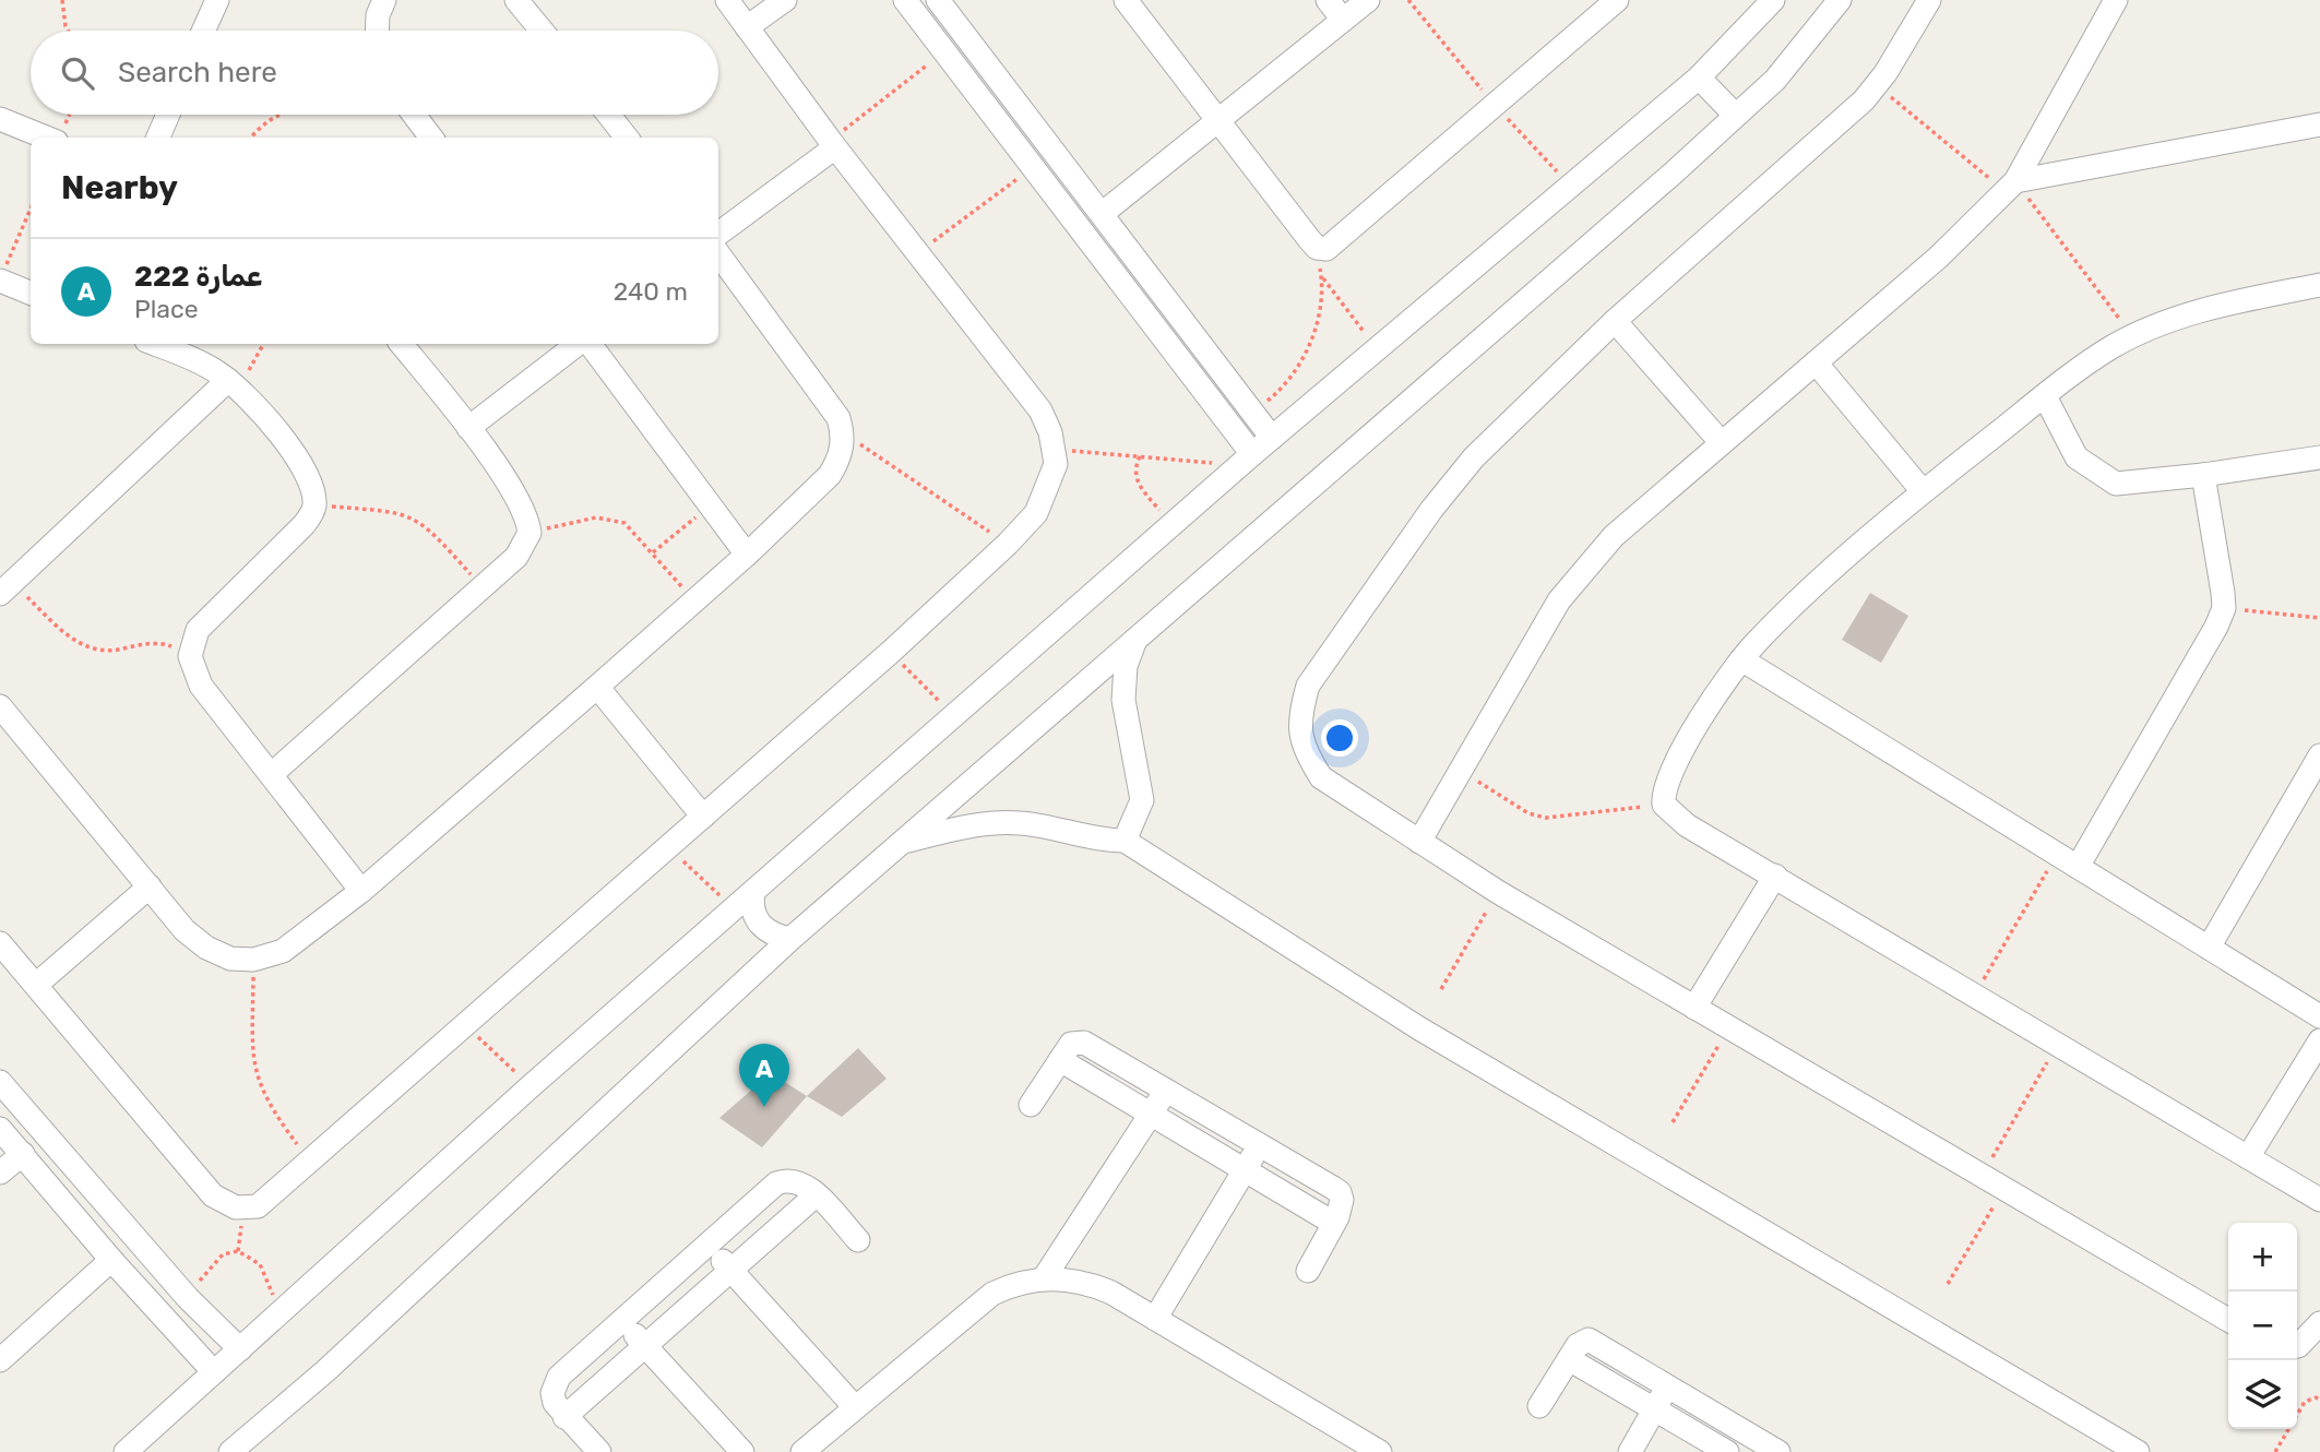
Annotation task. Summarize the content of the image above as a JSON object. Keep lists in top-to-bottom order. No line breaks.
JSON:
{"page":{"search":"Search here","heading":"Nearby","list":[{"mark":"A","name":"عمارة 222","note":"Place","value":"240 m"}],"pins":"A","map_buttons":["+","−"]}}
